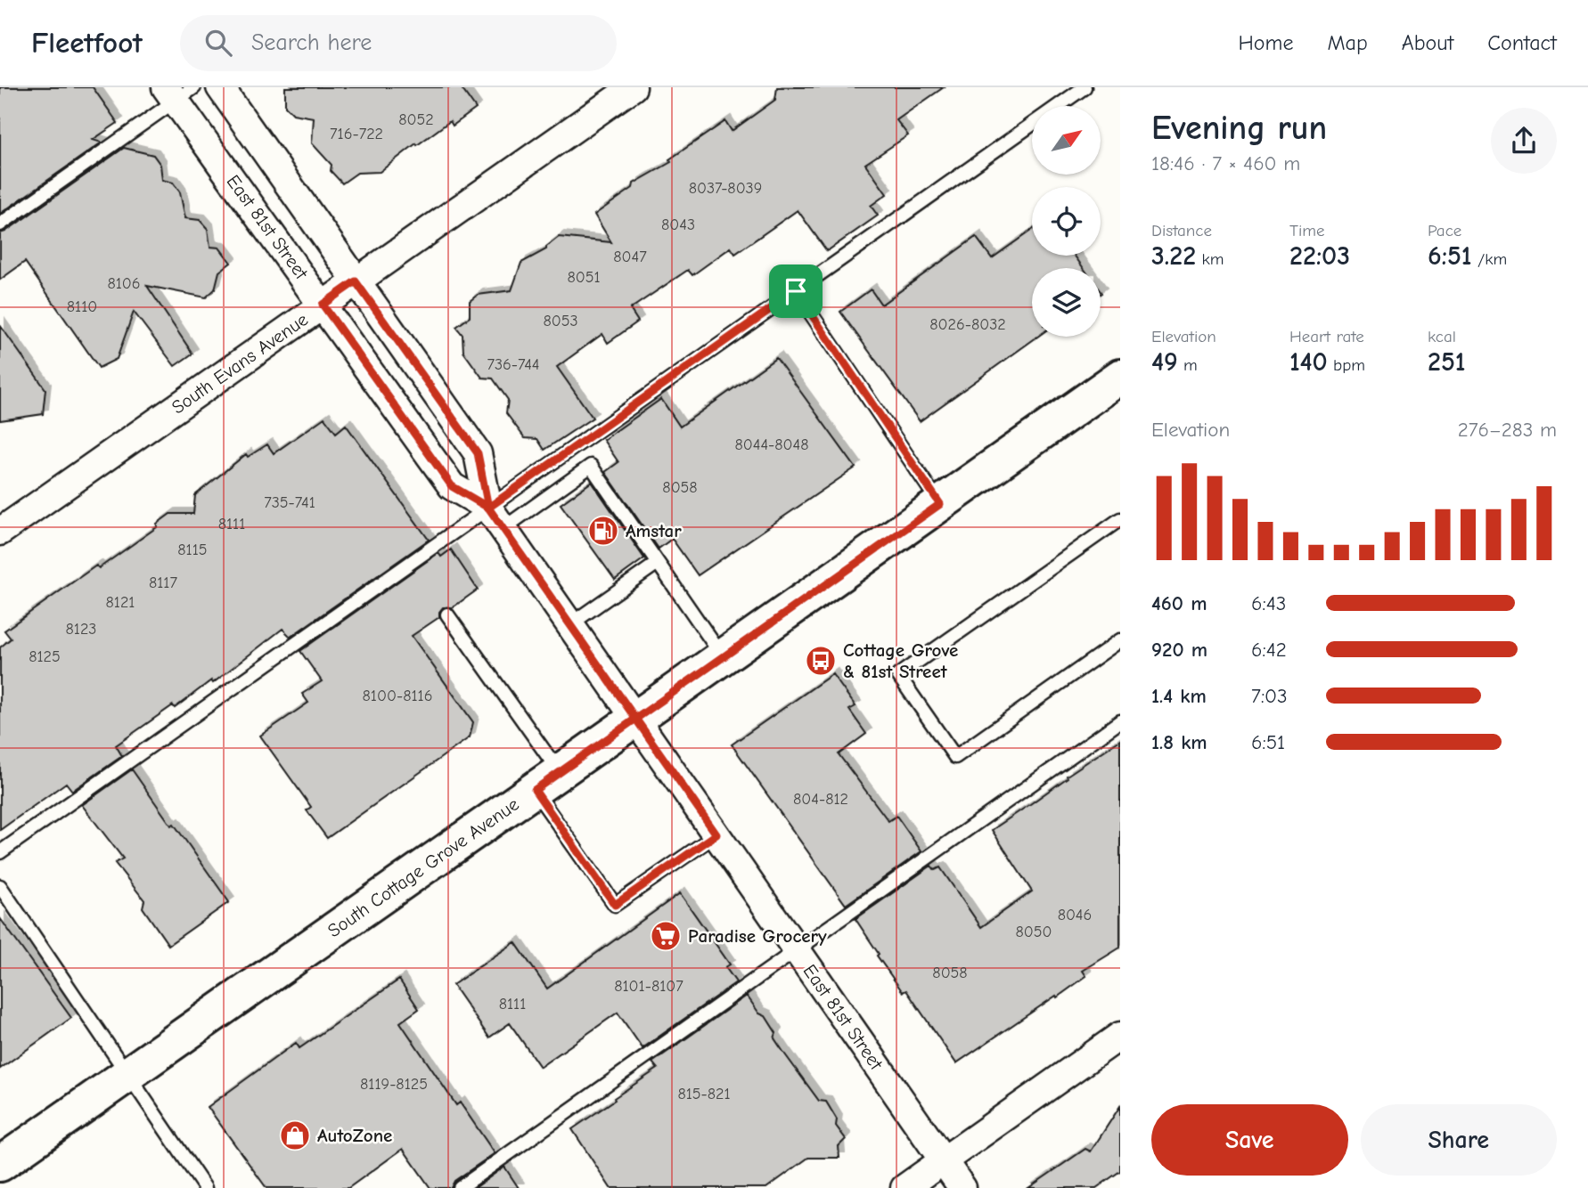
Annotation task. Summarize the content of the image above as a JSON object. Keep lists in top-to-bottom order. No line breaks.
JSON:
{"streets":{"main road":["South Cottage Grove Avenue"],"street":["East 81st Street","South Evans Avenue"]},"crossings":[["East 81st Street","South Evans Avenue"],["East 81st Street","South Cottage Grove Avenue"]],"places":{"fuel station":["Amstar"],"bus stop":["Cottage Grove & 81st Street"],"supermarket":["Paradise Grocery"],"shop":["AutoZone"]},"house_numbers":["8052","716-722","8037-8039","8043","8047","8051","8106","8110","8053","8026-8032","736-744","8044-8048","8058","735-741","8111","8115","8117","8121","8123","8125","8100-8116","804-812","8046","8050","8058","8101-8107","8111","8119-8125","815-821"],"north":"top right","page":{"header":"Fleetfoot","search":"Search here","nav":["Home","Map","About","Contact"],"heading":["Evening run","18:46 · 7 × 460 m"],"stats":[["Distance","3.22 km"],["Time","22:03"],["Pace","6:51 /km"],["Elevation","49 m"],["Heart rate","140 bpm"],["kcal","251"]],"chart":["Elevation","276–283 m"],"list":[{"name":"460 m","note":"6:43"},{"name":"920 m","note":"6:42"},{"name":"1.4 km","note":"7:03"},{"name":"1.8 km","note":"6:51"}],"buttons":["Save","Share"]}}
